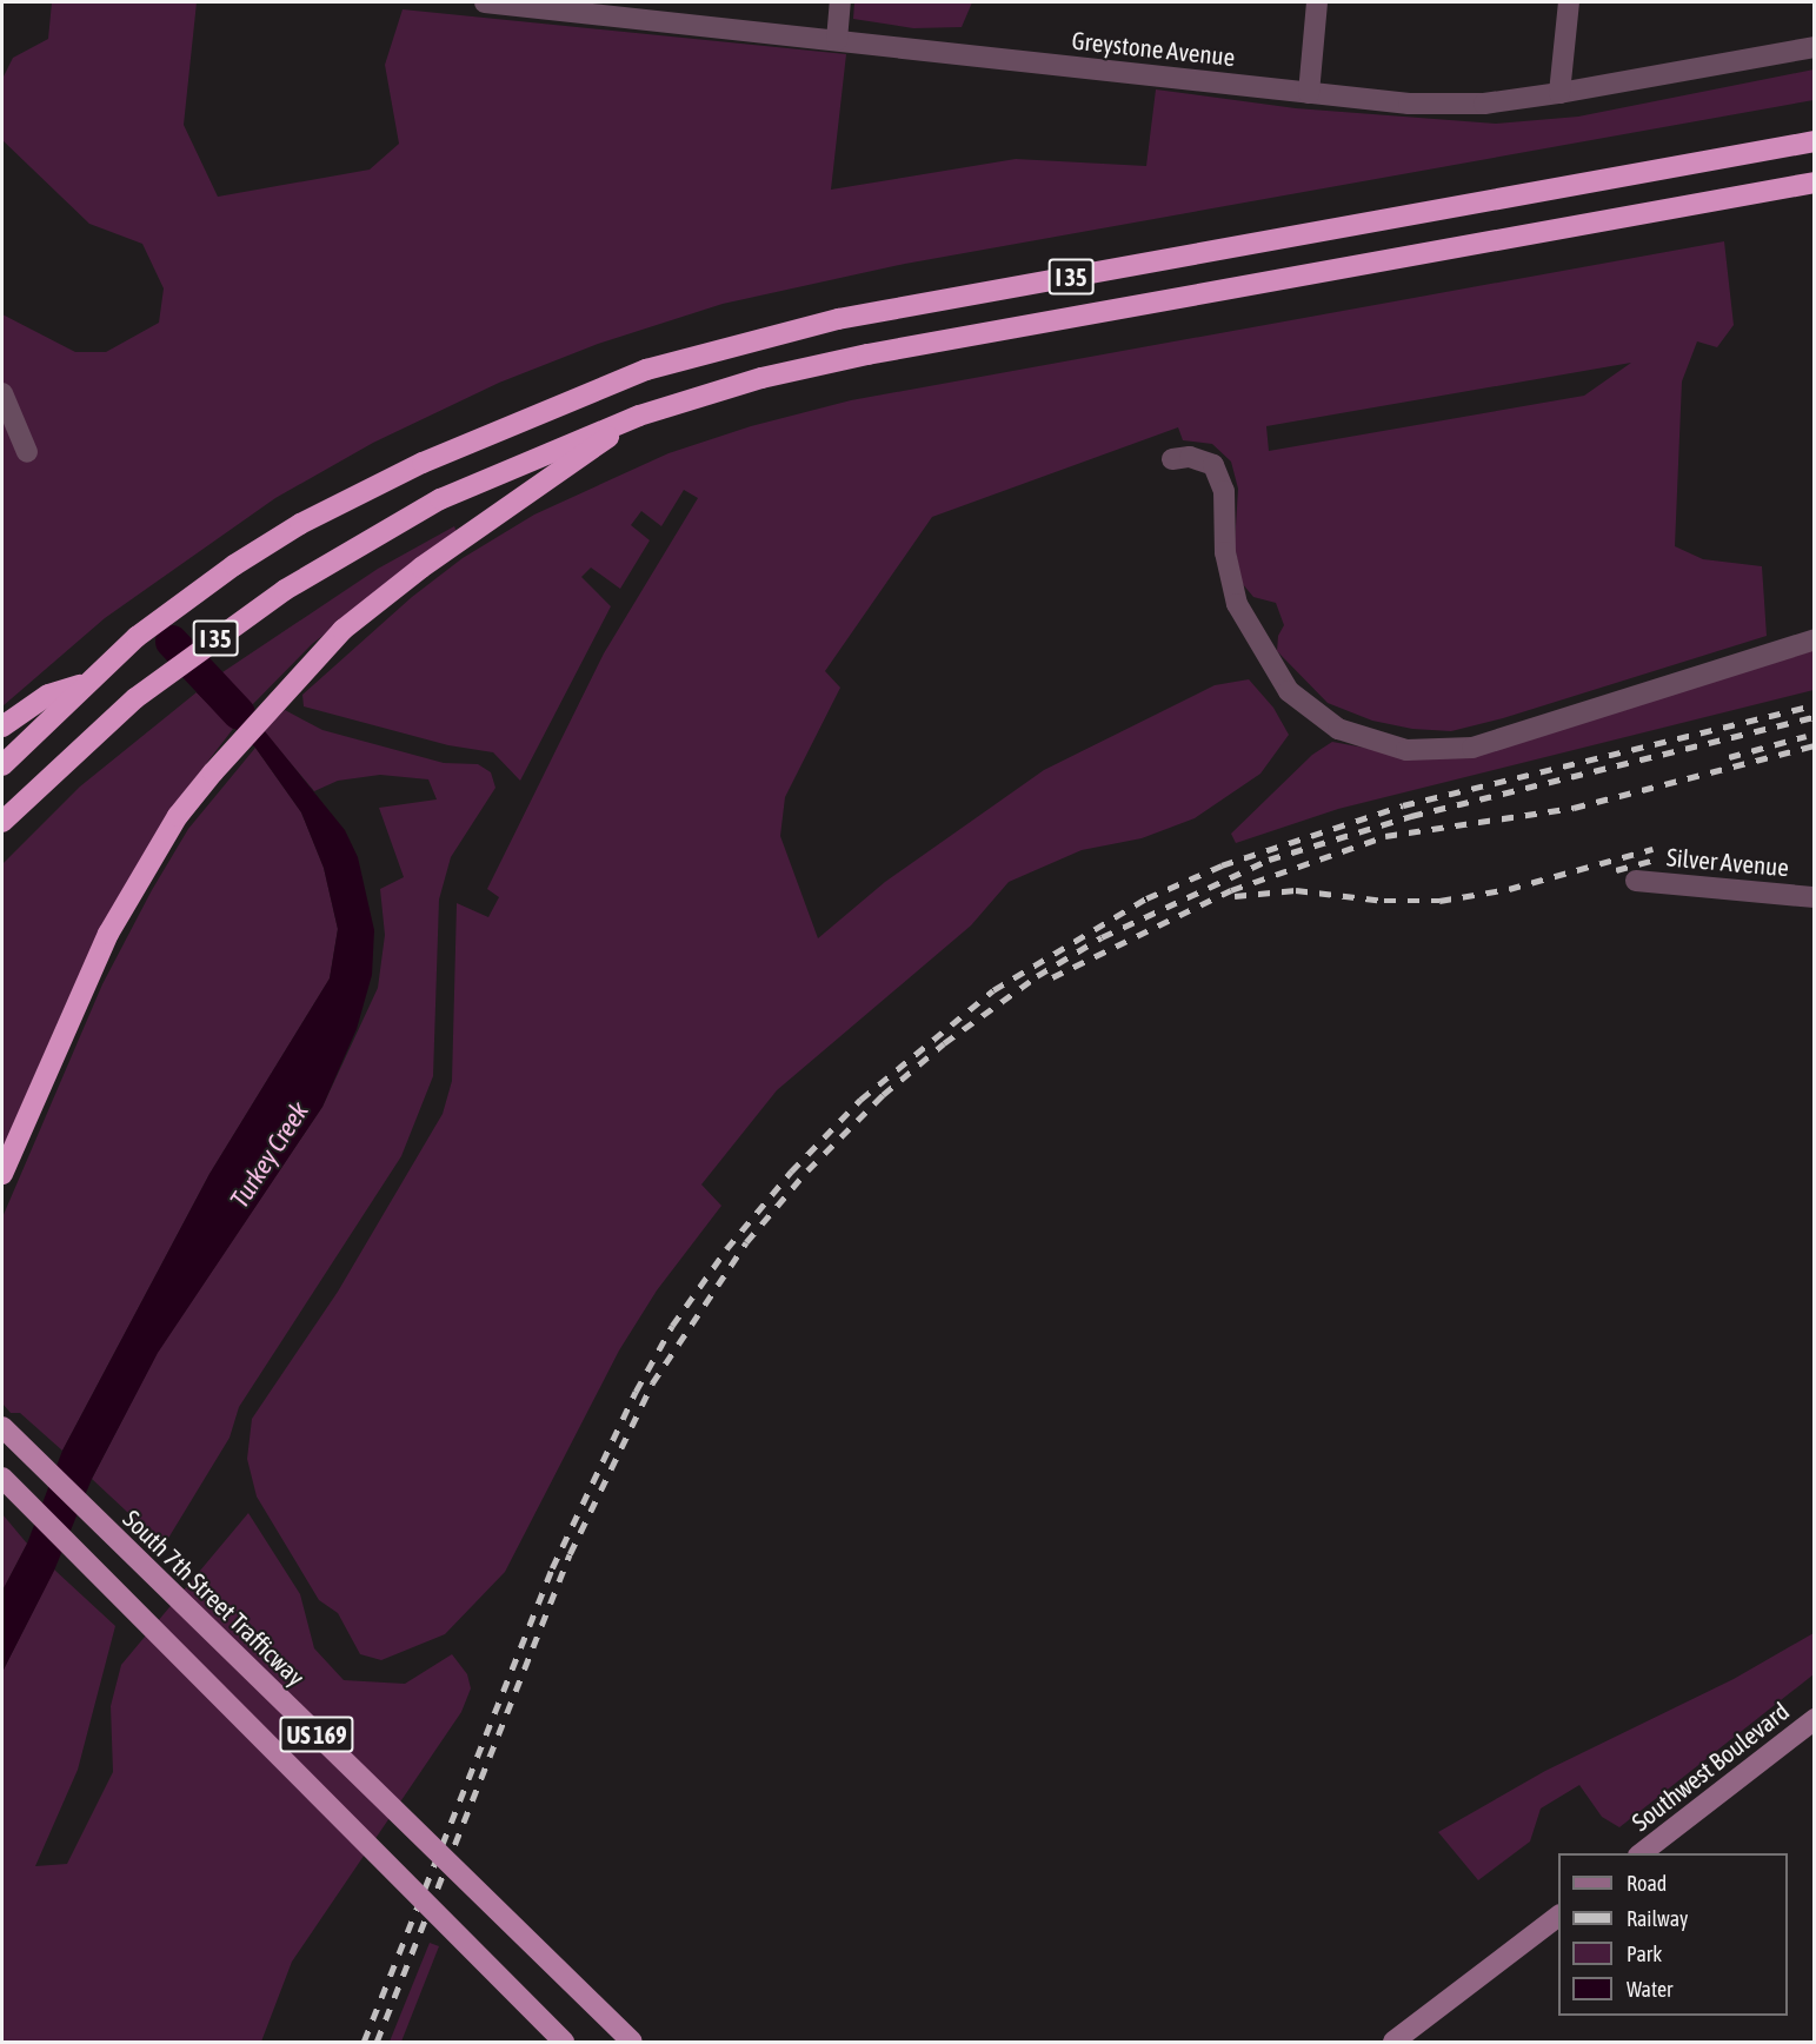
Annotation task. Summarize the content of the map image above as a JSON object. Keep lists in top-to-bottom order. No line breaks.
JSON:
{"streets":{"highway":["I 35"],"main road":["South 7th Street Trafficway","US 169","Southwest Boulevard"],"street":["Greystone Avenue","Silver Avenue"]},"water":["Turkey Creek"],"legend":["Road","Railway","Park","Water"]}
